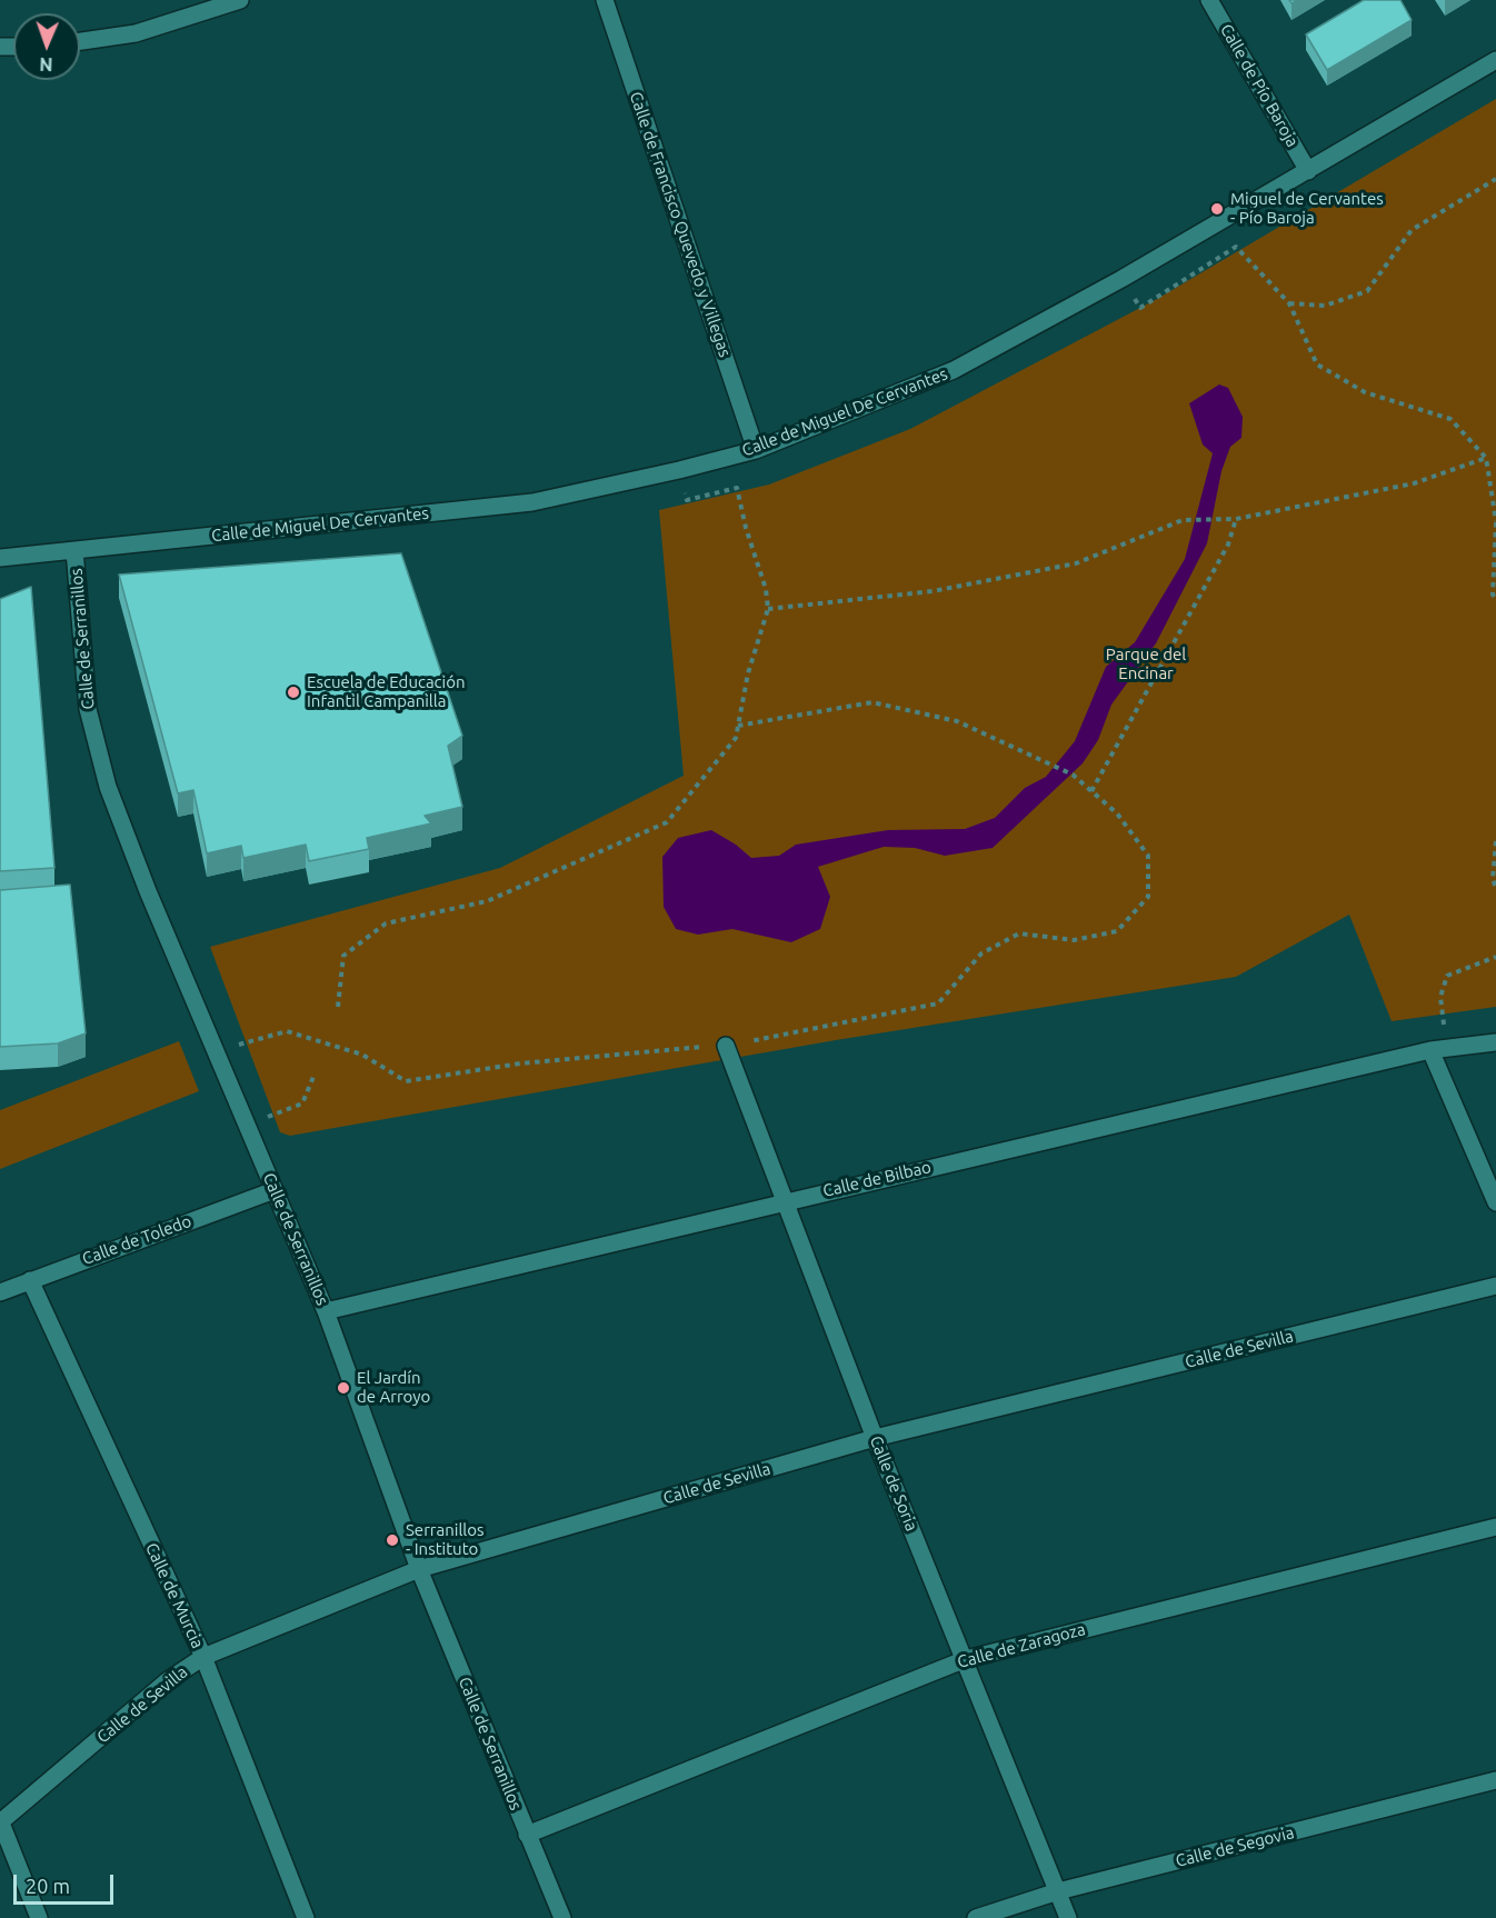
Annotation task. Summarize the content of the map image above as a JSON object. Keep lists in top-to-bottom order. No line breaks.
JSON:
{"streets":{"street":["Calle de Pío Baroja","Calle de Francisco Quevedo y Villegas","Calle de Miguel De Cervantes","Calle de Serranillos","Calle de Bilbao","Calle de Toledo","Calle de Sevilla","Calle de Soria","Calle de Murcia","Calle de Zaragoza","Calle de Segovia"]},"crossings":[["Calle de Pío Baroja","Calle de Miguel De Cervantes"],["Calle de Francisco Quevedo y Villegas","Calle de Miguel De Cervantes"],["Calle de Miguel De Cervantes","Calle de Serranillos"],["Calle de Serranillos","Calle de Bilbao"],["Calle de Serranillos","Calle de Toledo"],["Calle de Serranillos","Calle de Sevilla"],["Calle de Serranillos","Calle de Zaragoza"],["Calle de Bilbao","Calle de Soria"],["Calle de Toledo","Calle de Murcia"],["Calle de Sevilla","Calle de Soria"],["Calle de Sevilla","Calle de Murcia"],["Calle de Soria","Calle de Zaragoza"],["Calle de Soria","Calle de Segovia"]],"parks":["Parque del Encinar"],"places":["Miguel de Cervantes - Pío Baroja","Escuela de Educación Infantil Campanilla","El Jardín de Arroyo","Serranillos - Instituto"],"scale_bar":"20 m","north":"bottom"}
